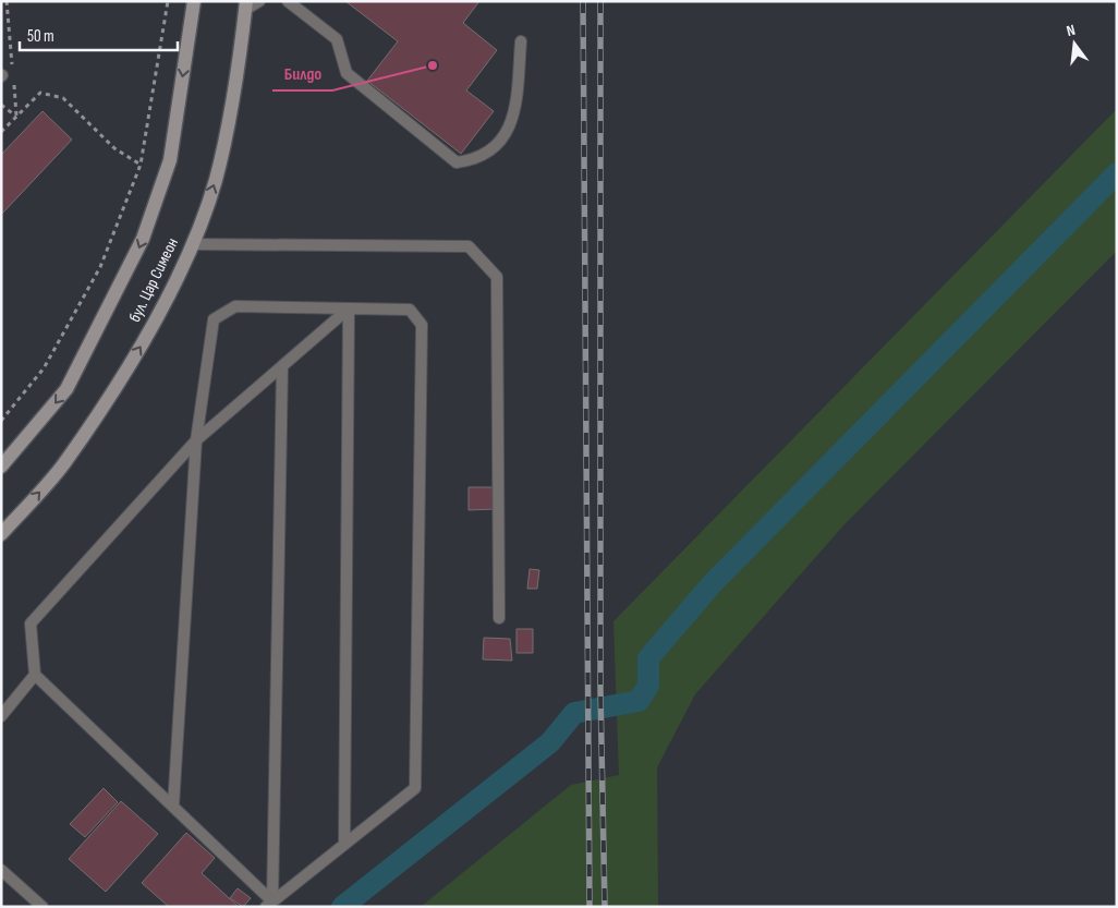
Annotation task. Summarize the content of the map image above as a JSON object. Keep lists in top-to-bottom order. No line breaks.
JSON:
{"streets":{"main road":["бул. Цар Симеон"]},"places":["Билдо"],"scale_bar":"50 m","north":"top"}
